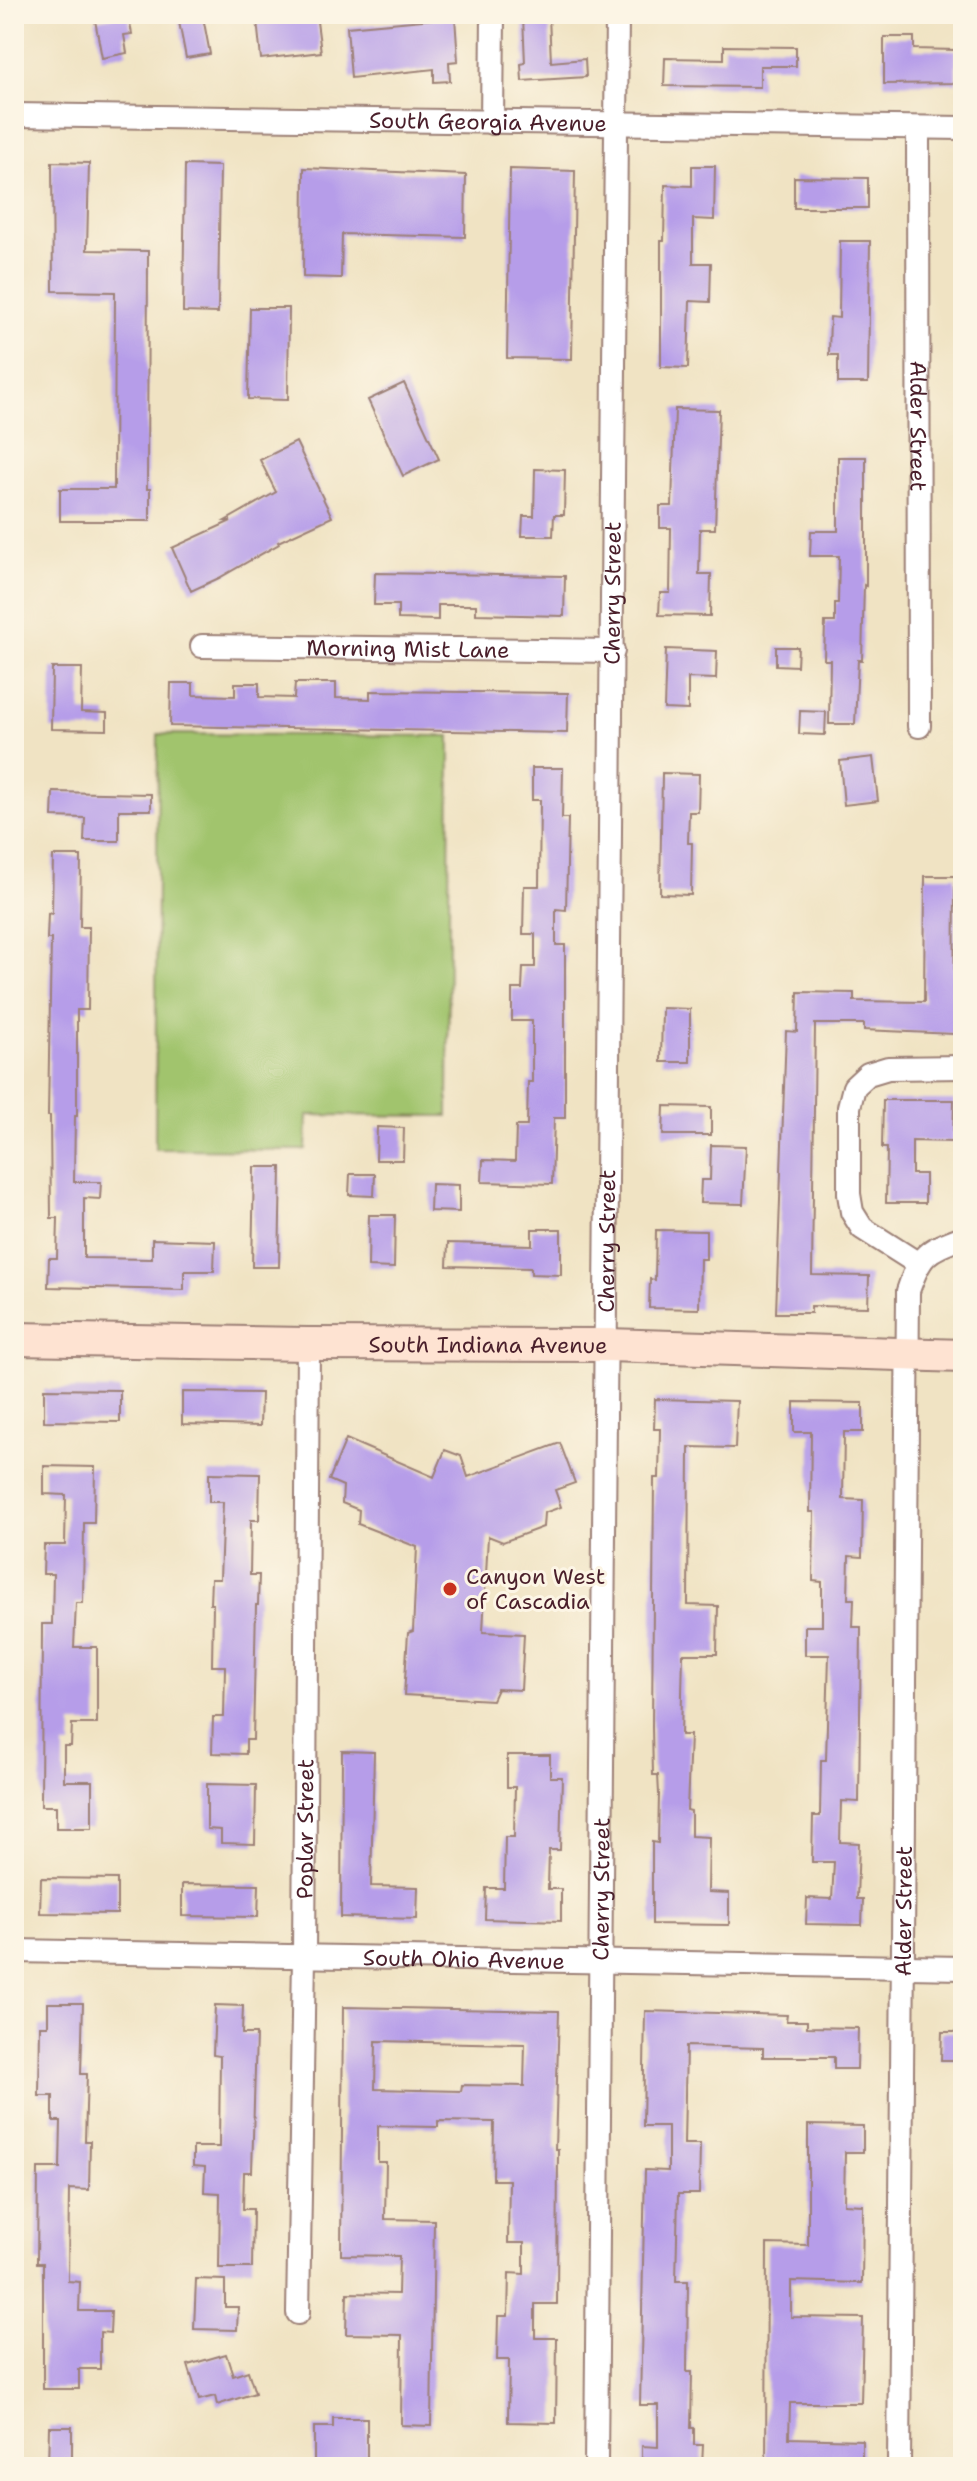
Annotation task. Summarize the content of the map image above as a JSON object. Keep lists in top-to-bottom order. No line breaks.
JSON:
{"streets":{"main road":["South Indiana Avenue"],"street":["South Georgia Avenue","Alder Street","Cherry Street","Morning Mist Lane","Poplar Street","South Ohio Avenue"]},"crossings":[["South Georgia Avenue","Alder Street"],["South Georgia Avenue","Cherry Street"],["Alder Street","South Indiana Avenue"],["Alder Street","South Ohio Avenue"],["Cherry Street","Morning Mist Lane"],["Cherry Street","South Indiana Avenue"],["Cherry Street","South Ohio Avenue"],["South Indiana Avenue","Poplar Street"],["Poplar Street","South Ohio Avenue"]],"places":["Canyon West of Cascadia"]}
